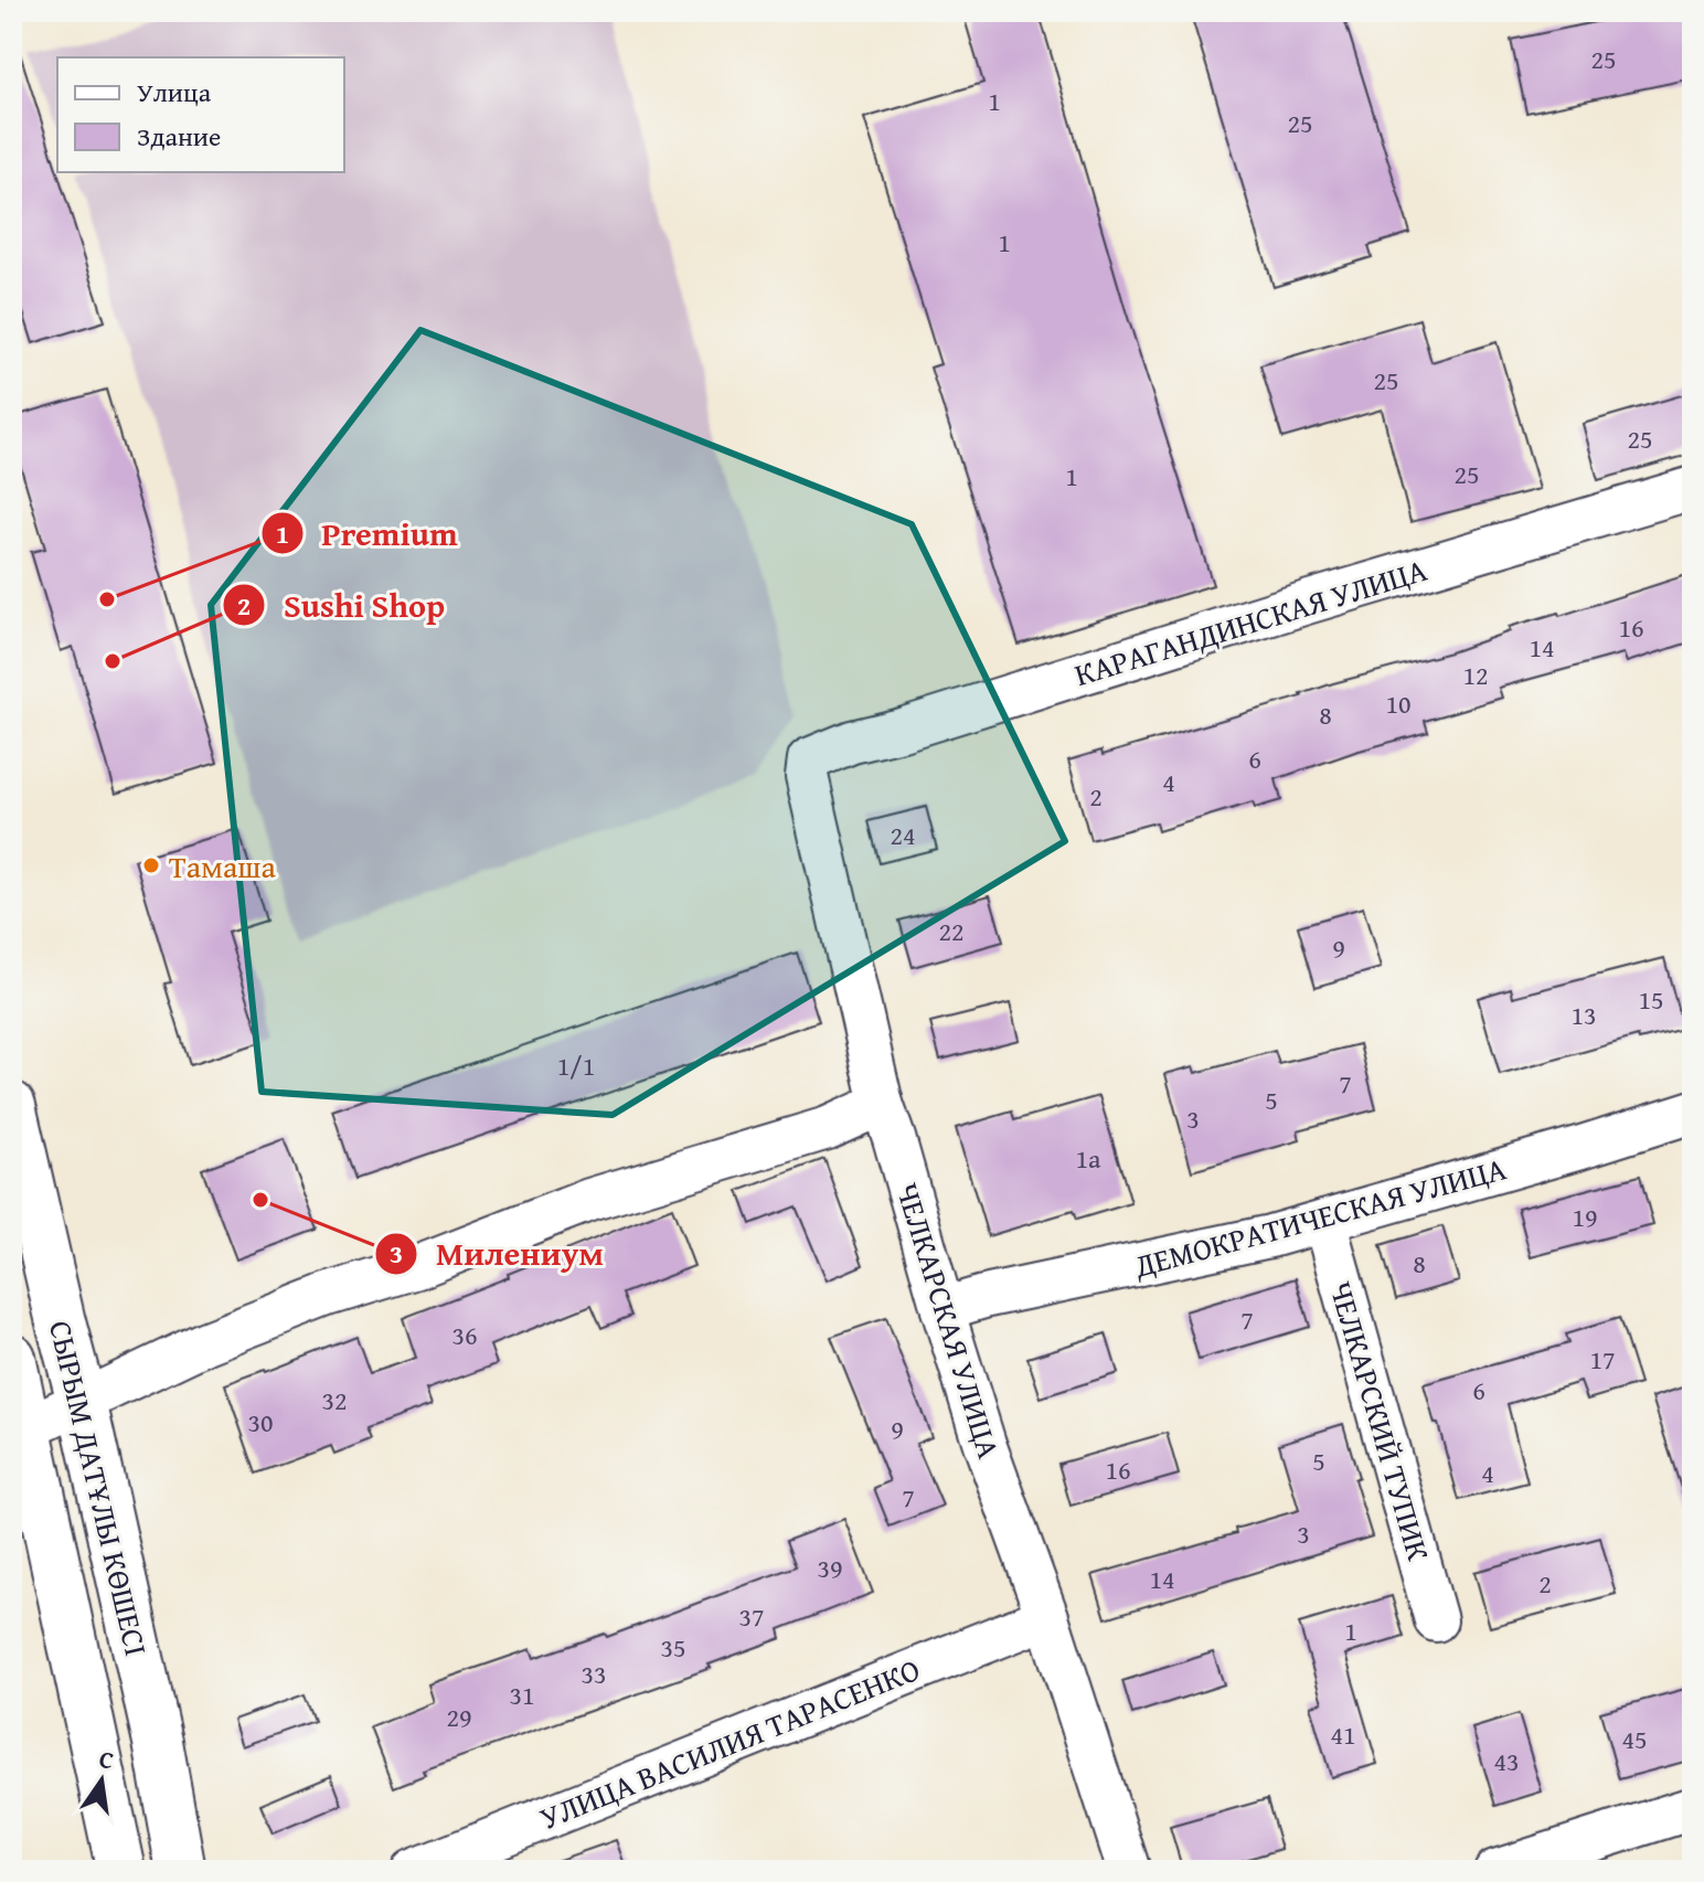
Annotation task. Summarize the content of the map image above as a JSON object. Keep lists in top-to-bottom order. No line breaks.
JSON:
{"streets":{"highway":["СЫРЫМ ДАТҰЛЫ КӨШЕСІ"],"street":["КАРАГАНДИНСКАЯ УЛИЦА","ДЕМОКРАТИЧЕСКАЯ УЛИЦА","ЧЕЛКАРСКАЯ УЛИЦА","ЧЕЛКАРСКИЙ ТУПИК","УЛИЦА ВАСИЛИЯ ТАРАСЕНКО"]},"crossings":[["КАРАГАНДИНСКАЯ УЛИЦА","ЧЕЛКАРСКАЯ УЛИЦА"],["ДЕМОКРАТИЧЕСКАЯ УЛИЦА","ЧЕЛКАРСКАЯ УЛИЦА"],["ДЕМОКРАТИЧЕСКАЯ УЛИЦА","ЧЕЛКАРСКИЙ ТУПИК"],["ЧЕЛКАРСКАЯ УЛИЦА","УЛИЦА ВАСИЛИЯ ТАРАСЕНКО"]],"places":["Premium","Sushi Shop","Тамаша","Милениум"],"house_numbers":["25","1","25","1","25","25","25","1","16","14","12","10","8","6","4","2","24","22","9","15","13","1/1","7","5","3","1а","19","8","7","36","17","6","32","30","9","5","16","4","7","3","39","14","2","37","1","35","33","31","29","41","45","43"],"legend":["Улица","Здание"],"north":"top"}
